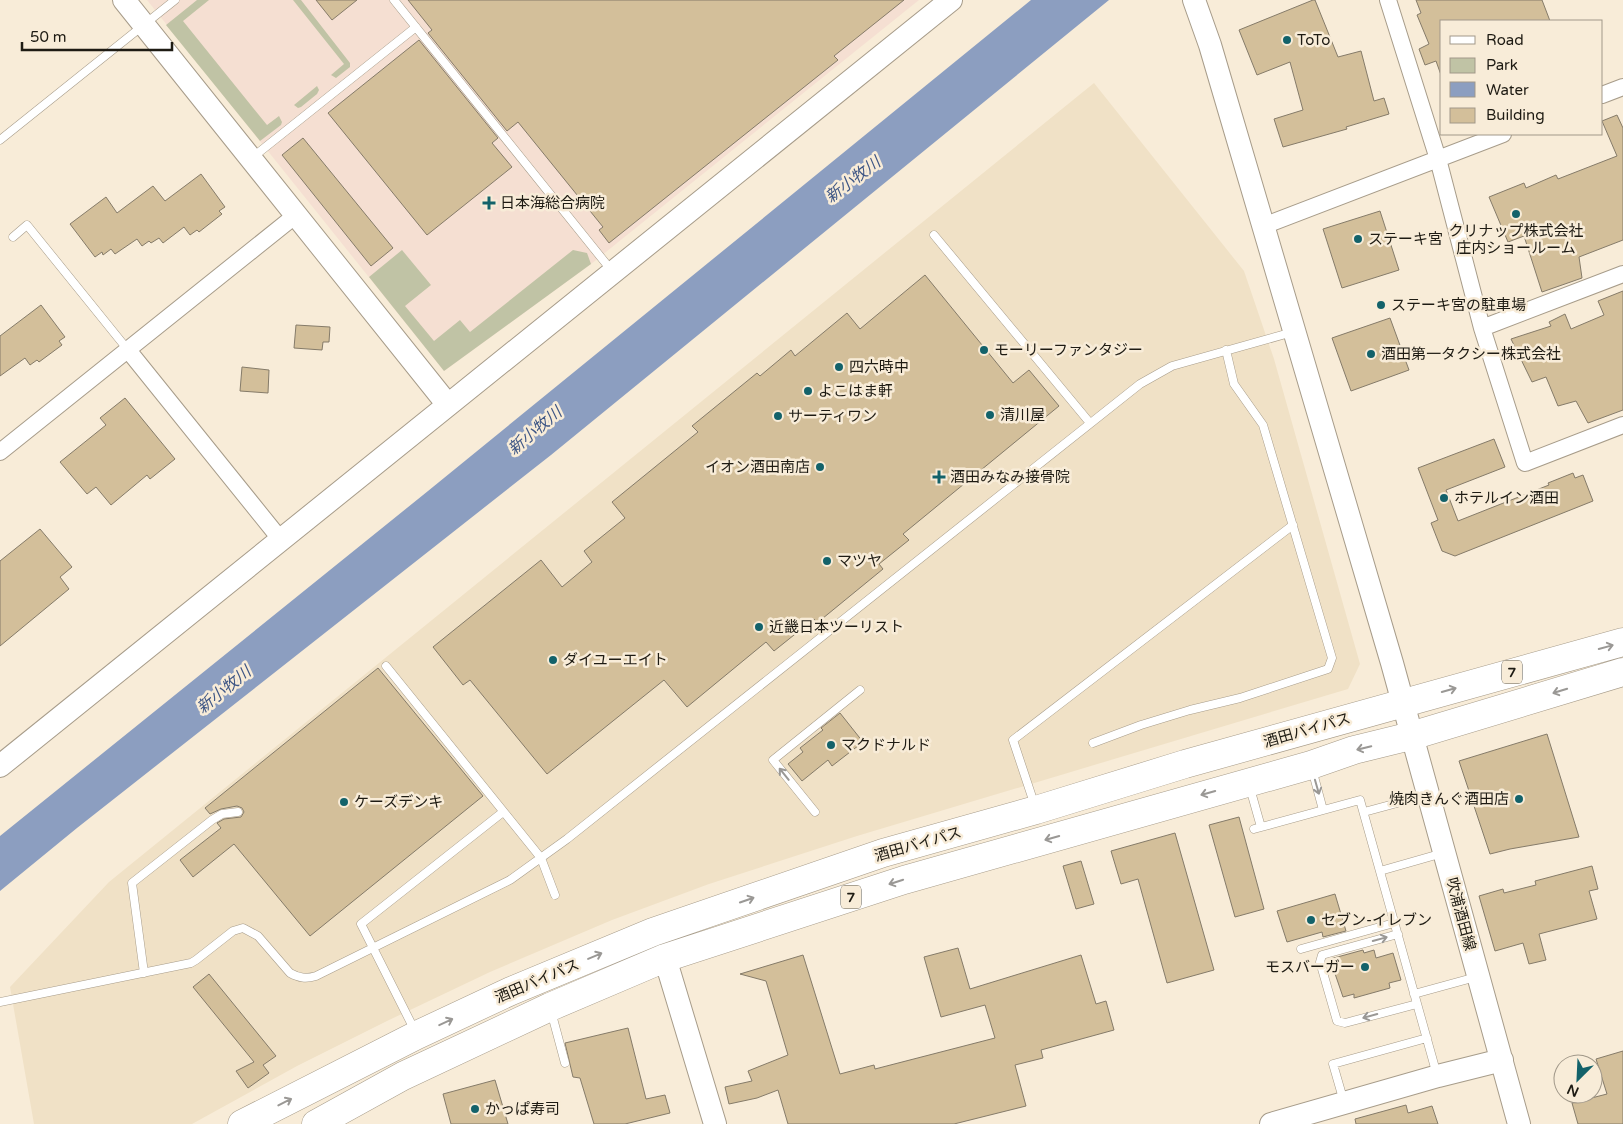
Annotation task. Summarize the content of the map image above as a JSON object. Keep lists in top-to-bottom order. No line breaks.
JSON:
{"streets":{"highway":["7","酒田バイパス"],"street":["吹浦酒田線"]},"crossings":[["酒田バイパス","吹浦酒田線"]],"water":["新小牧川"],"places":{"other":["ToTo","クリナップ株式会社 庄内ショールーム","ステーキ宮","ステーキ宮の駐車場","モーリーファンタジー","酒田第一タクシー株式会社","四六時中","よこはま軒","清川屋","サーティワン","イオン酒田南店","ホテルイン酒田","マツヤ","近畿日本ツーリスト","ダイユーエイト","マクドナルド","焼肉きんぐ酒田店","ケーズデンキ","セブン-イレブン","モスバーガー","かっぱ寿司"],"health":["日本海総合病院","酒田みなみ接骨院"]},"legend":["Road","Park","Water","Building"],"scale_bar":"50 m","north":"bottom left"}
